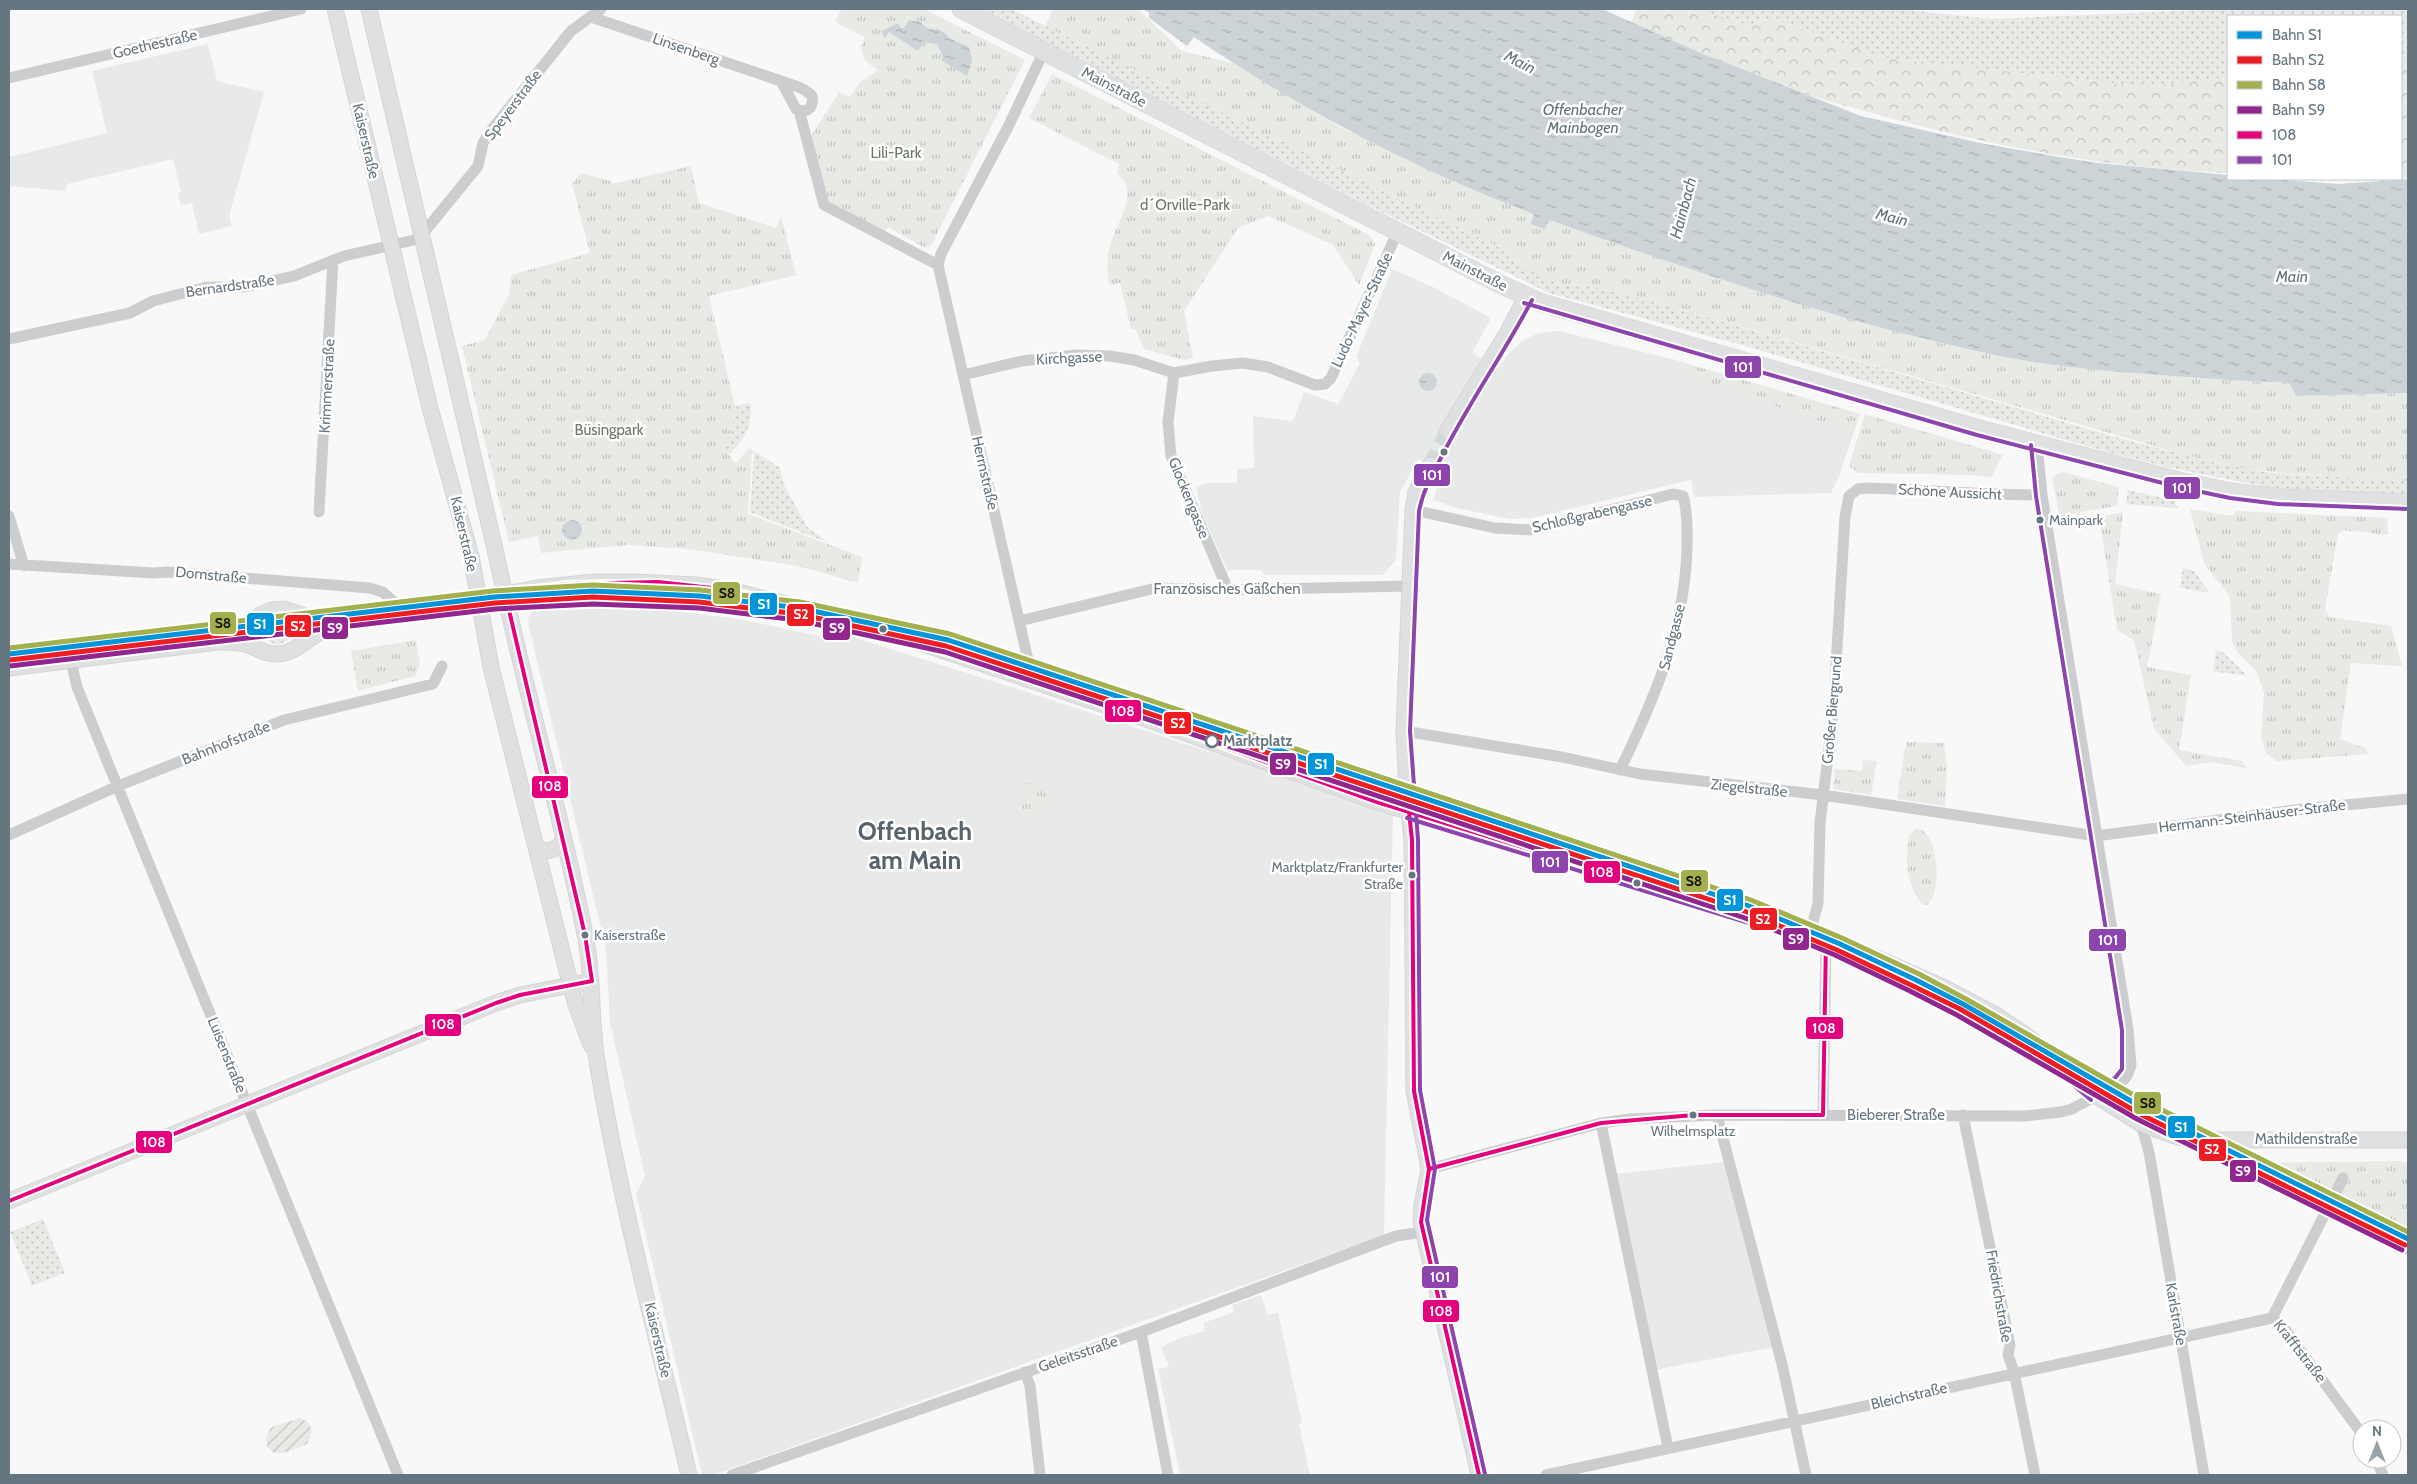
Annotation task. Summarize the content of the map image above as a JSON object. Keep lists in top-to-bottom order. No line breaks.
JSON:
{"streets":{"main road":["Mainstraße","Kaiserstraße","Mathildenstraße"],"street":["Goethestraße","Linsenberg","Speyerstraße","Bernardstraße","Ludo-Mayer-Straße","Kirchgasse","Krimmerstraße","Herrnstraße","Schöne Aussicht","Glockengasse","Schloßgrabengasse","Domstraße","Französisches Gäßchen","Sandgasse","Großer Biergrund","Bahnhofstraße","Ziegelstraße","Hermann-Steinhäuser-Straße","Luisenstraße","Bieberer Straße","Friedrichstraße","Karlstraße","Krafftstraße","Geleitsstraße","Bleichstraße"]},"crossings":[["Linsenberg","Speyerstraße"],["Mainstraße","Ludo-Mayer-Straße"],["Speyerstraße","Kaiserstraße"],["Speyerstraße","Bernardstraße"],["Kaiserstraße","Bernardstraße"],["Bernardstraße","Krimmerstraße"],["Ludo-Mayer-Straße","Kirchgasse"],["Kirchgasse","Herrnstraße"],["Kirchgasse","Glockengasse"],["Herrnstraße","Französisches Gäßchen"],["Schöne Aussicht","Großer Biergrund"],["Glockengasse","Französisches Gäßchen"],["Schloßgrabengasse","Sandgasse"],["Sandgasse","Ziegelstraße"],["Großer Biergrund","Ziegelstraße"],["Bahnhofstraße","Luisenstraße"],["Ziegelstraße","Hermann-Steinhäuser-Straße"],["Bieberer Straße","Friedrichstraße"],["Friedrichstraße","Bleichstraße"],["Karlstraße","Bleichstraße"],["Krafftstraße","Bleichstraße"]],"districts":["Offenbach am Main"],"water":["Main","Offenbacher Mainbogen","Hainbach"],"parks":["Lili-Park","d´Orville-Park","Büsingpark"],"places":["Mainpark","Marktplatz","Marktplatz/Frankfurter Straße","Kaiserstraße","Wilhelmsplatz"],"lines":["transit line 101","transit line 108","rail line S8","rail line S1","rail line S2","rail line S9"],"legend":["Bahn S1","Bahn S2","Bahn S8","Bahn S9","108","101"],"north":"top"}
